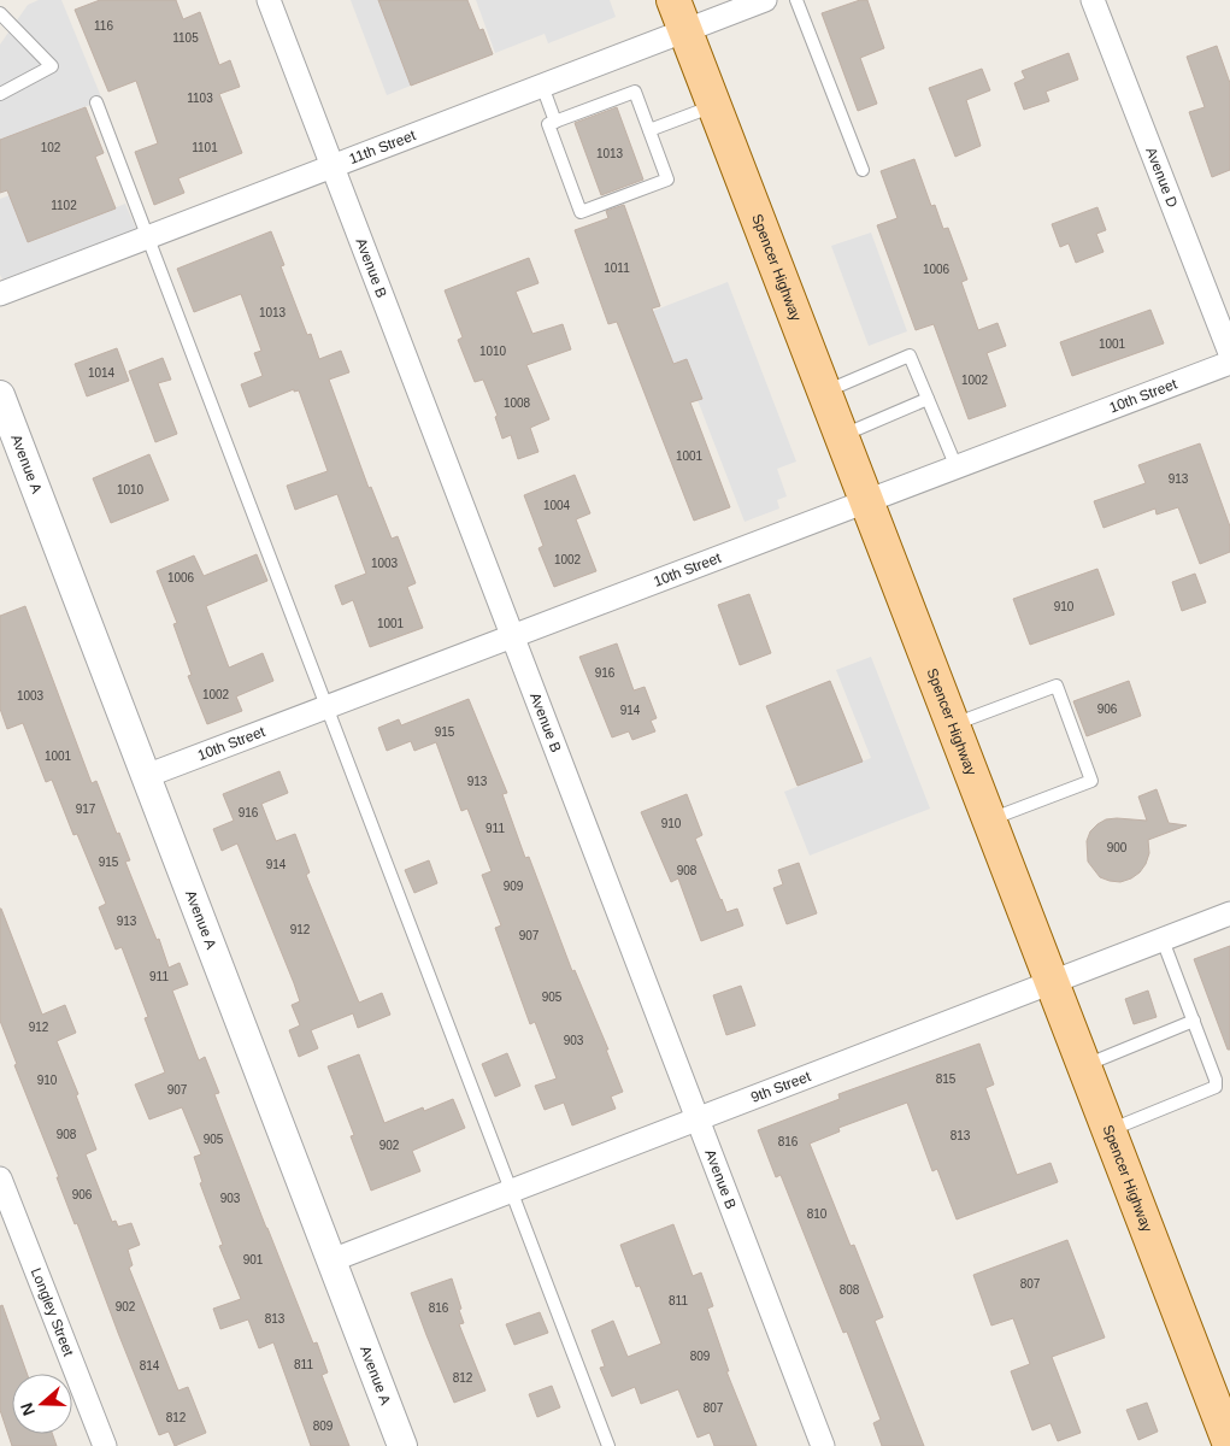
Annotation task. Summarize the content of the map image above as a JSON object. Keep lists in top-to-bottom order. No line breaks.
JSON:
{"streets":{"main road":["Spencer Highway"],"street":["11th Street","Avenue D","Avenue B","10th Street","Avenue A","9th Street","Longley Street"]},"crossings":[["11th Street","Avenue B"],["11th Street","Spencer Highway"],["Avenue B","10th Street"],["Avenue B","9th Street"],["Spencer Highway","10th Street"],["Spencer Highway","9th Street"],["10th Street","Avenue A"],["Avenue A","9th Street"]],"house_numbers":["116","1105","1103","102","1101","1013","1102","1011","1006","1013","1001","1010","1014","1002","1008","1001","913","1010","1004","1002","1003","1006","910","1001","916","1002","1003","906","914","915","1001","913","917","916","910","911","900","915","914","908","909","913","912","907","911","905","912","903","815","910","907","908","813","905","816","902","906","903","810","901","807","808","811","902","816","813","809","811","814","812","807","812","809"],"north":"left"}
